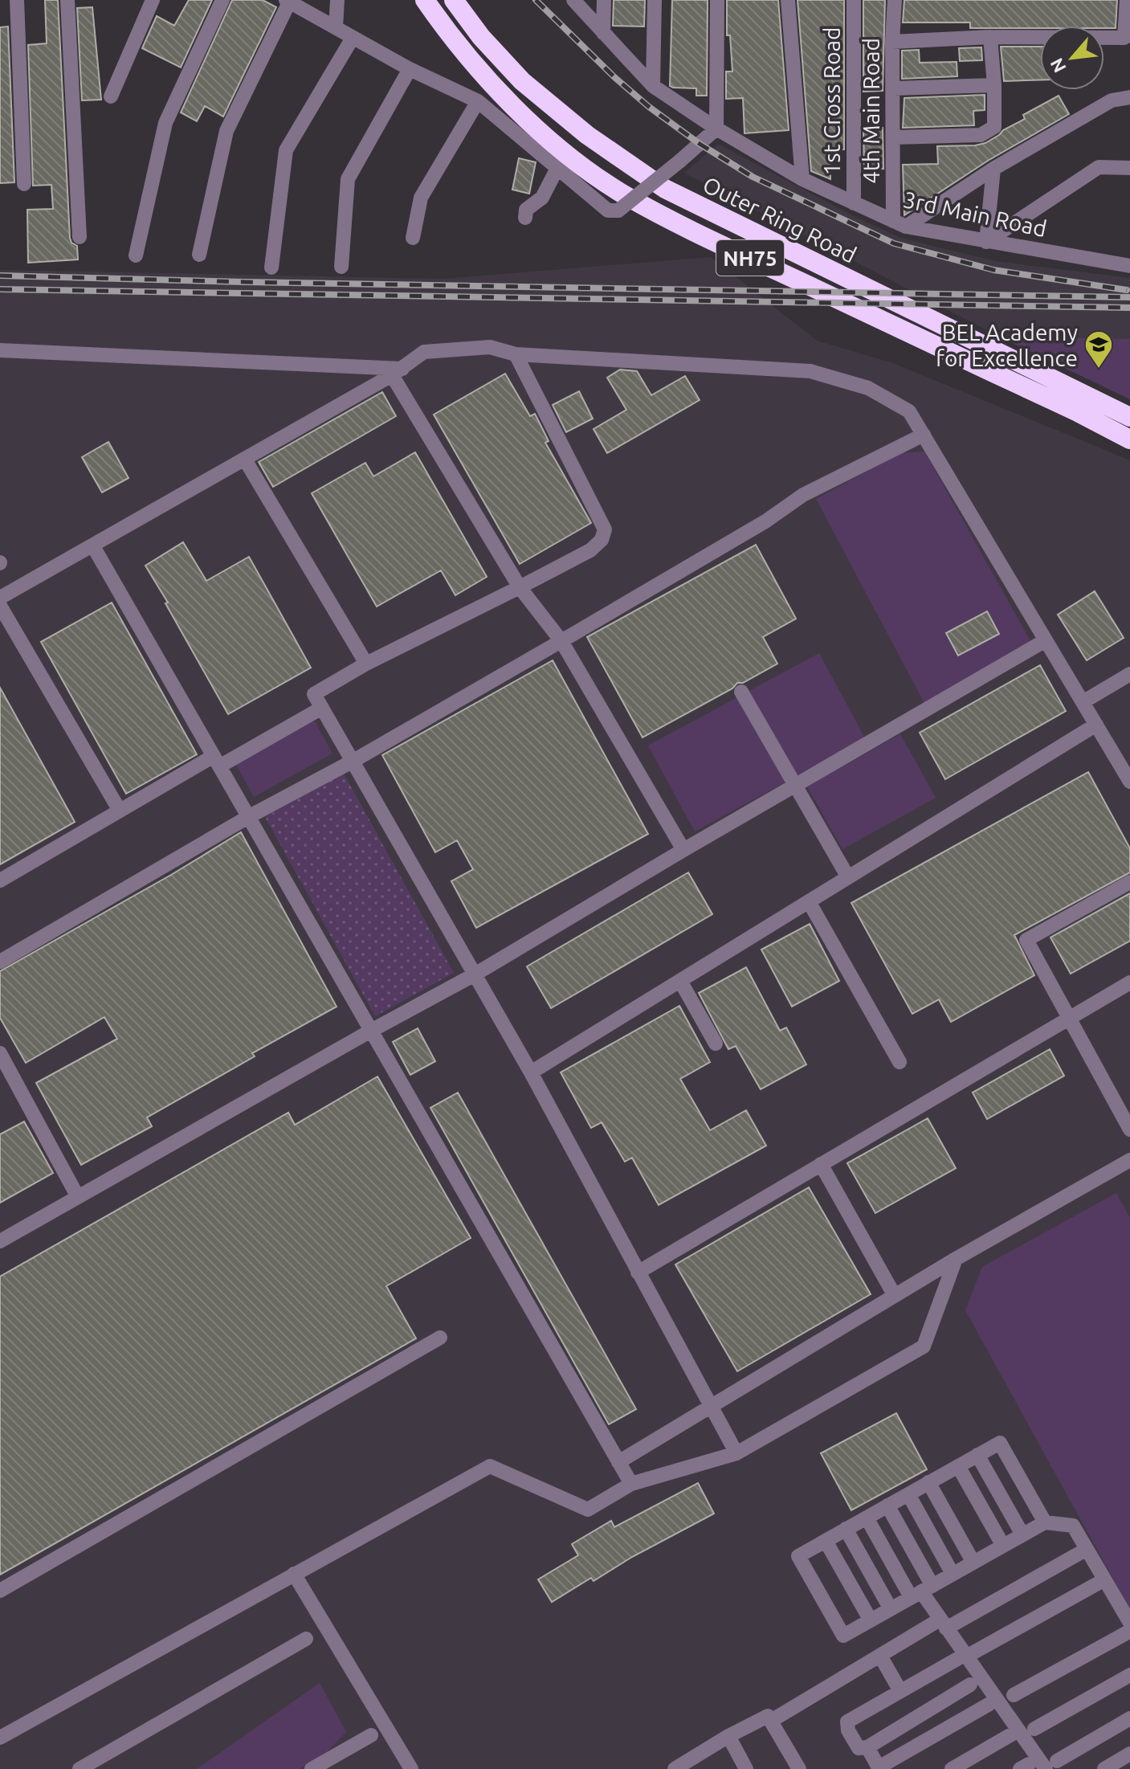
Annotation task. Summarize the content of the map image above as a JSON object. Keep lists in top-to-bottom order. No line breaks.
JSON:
{"streets":{"highway":["Outer Ring Road","NH75"],"street":["1st Cross Road","4th Main Road","3rd Main Road"]},"crossings":[["1st Cross Road","3rd Main Road"],["4th Main Road","3rd Main Road"]],"places":{"school or university":["BEL Academy for Excellence"]},"north":"bottom left"}
